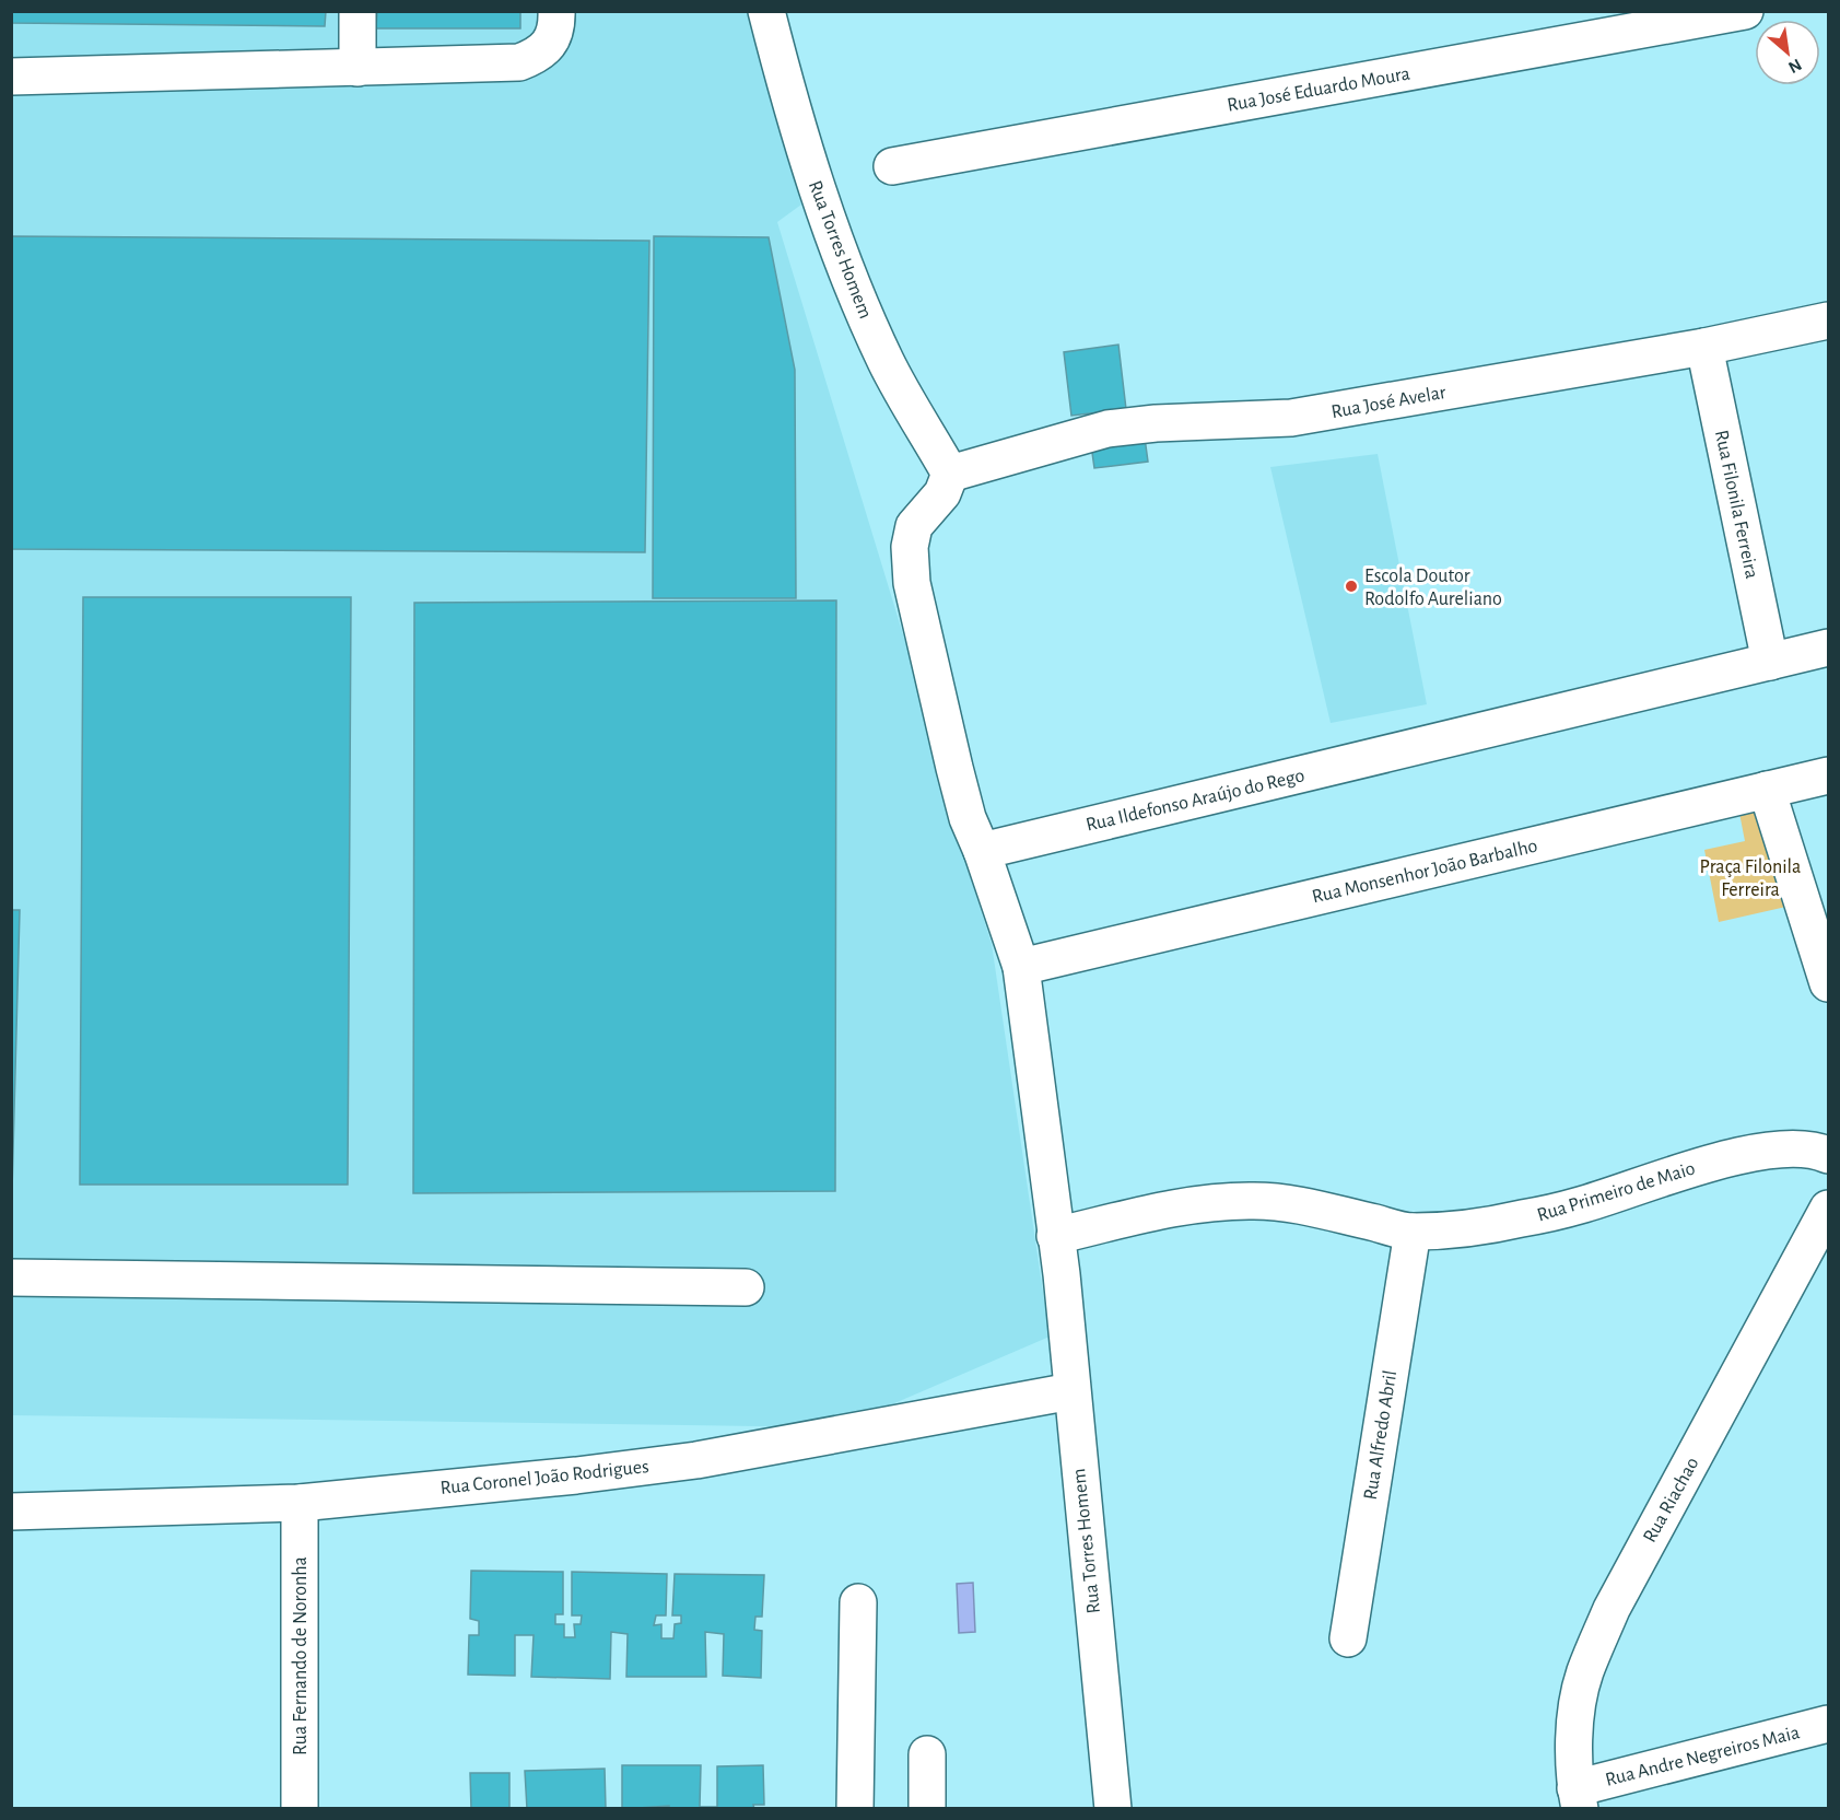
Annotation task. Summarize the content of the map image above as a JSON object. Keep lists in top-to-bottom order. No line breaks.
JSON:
{"streets":{"street":["Rua José Eduardo Moura","Rua Torres Homem","Rua José Avelar","Rua Filonila Ferreira","Rua Ildefonso Araújo do Rego","Rua Monsenhor João Barbalho","Rua Primeiro de Maio","Rua Alfredo Abril","Rua Coronel João Rodrigues","Rua Riachao","Rua Fernando de Noronha","Rua Andre Negreiros Maia"]},"crossings":[["Rua Torres Homem","Rua José Avelar"],["Rua Torres Homem","Rua Primeiro de Maio"],["Rua Torres Homem","Rua Coronel João Rodrigues"],["Rua José Avelar","Rua Filonila Ferreira"],["Rua Filonila Ferreira","Rua Ildefonso Araújo do Rego"],["Rua Primeiro de Maio","Rua Alfredo Abril"],["Rua Coronel João Rodrigues","Rua Fernando de Noronha"],["Rua Riachao","Rua Andre Negreiros Maia"]],"parks":["Praça Filonila Ferreira"],"places":["Escola Doutor Rodolfo Aureliano"],"north":"bottom right"}
